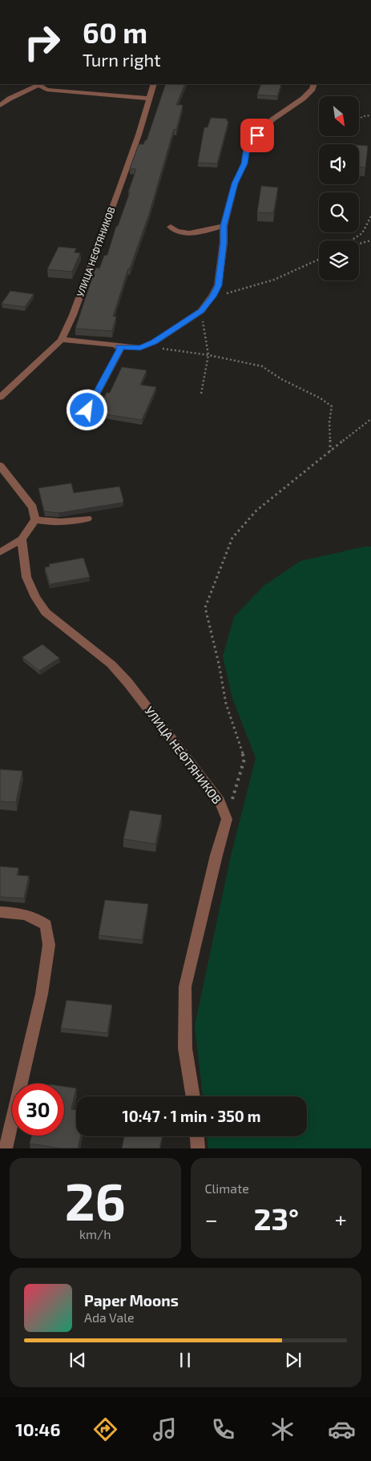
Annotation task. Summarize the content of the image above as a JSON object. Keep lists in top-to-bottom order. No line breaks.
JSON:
{"streets":{"street":["УЛИЦА НЕФТЯНИКОВ"]},"north":"bottom right","page":{"turn":["60 m","Turn right"],"limit":"30","trip":"10:47 · 1 min · 350 m","tile":[["26","km/h"],"Climate"],"heat":["−","23°","+"],"song":["Paper Moons","Ada Vale"],"tabs":"10:46"}}
